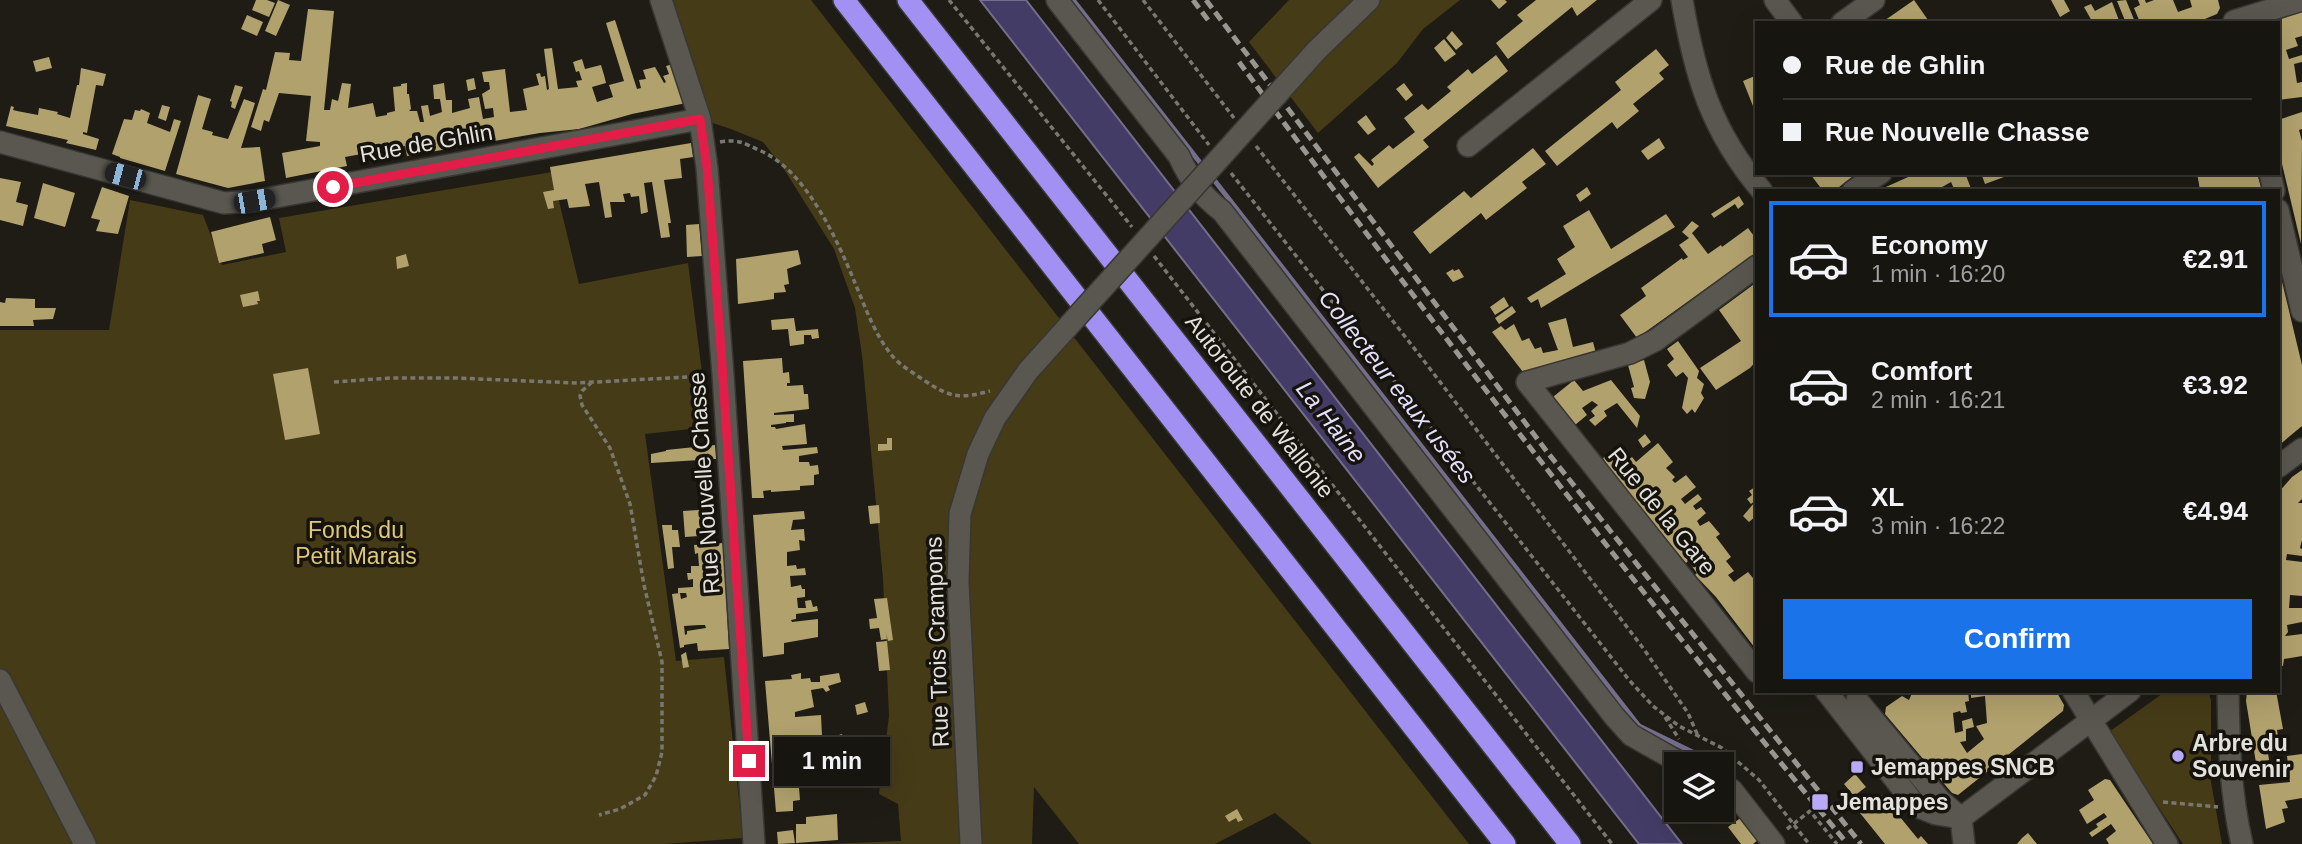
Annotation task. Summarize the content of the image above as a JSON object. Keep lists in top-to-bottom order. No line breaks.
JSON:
{"streets":{"highway":["Autoroute de Wallonie"],"street":["Rue de Ghlin","Rue Nouvelle Chasse","Rue de la Gare","Rue Trois Crampons"]},"crossings":[["Rue de Ghlin","Rue Nouvelle Chasse"]],"water":["Collecteur eaux usées","La Haine"],"parks":["Fonds du Petit Marais"],"places":{"other":["Arbre du Souvenir"],"transit":["Jemappes SNCB","Jemappes"]},"page":{"banner":["Rue de Ghlin","Rue Nouvelle Chasse"],"list":[{"name":"Economy","note":"1 min · 16:20","value":"€2.91"},{"name":"Comfort","note":"2 min · 16:21","value":"€3.92"},{"name":"XL","note":"3 min · 16:22","value":"€4.94"}],"buttons":"Confirm","bubble":"1 min"}}
